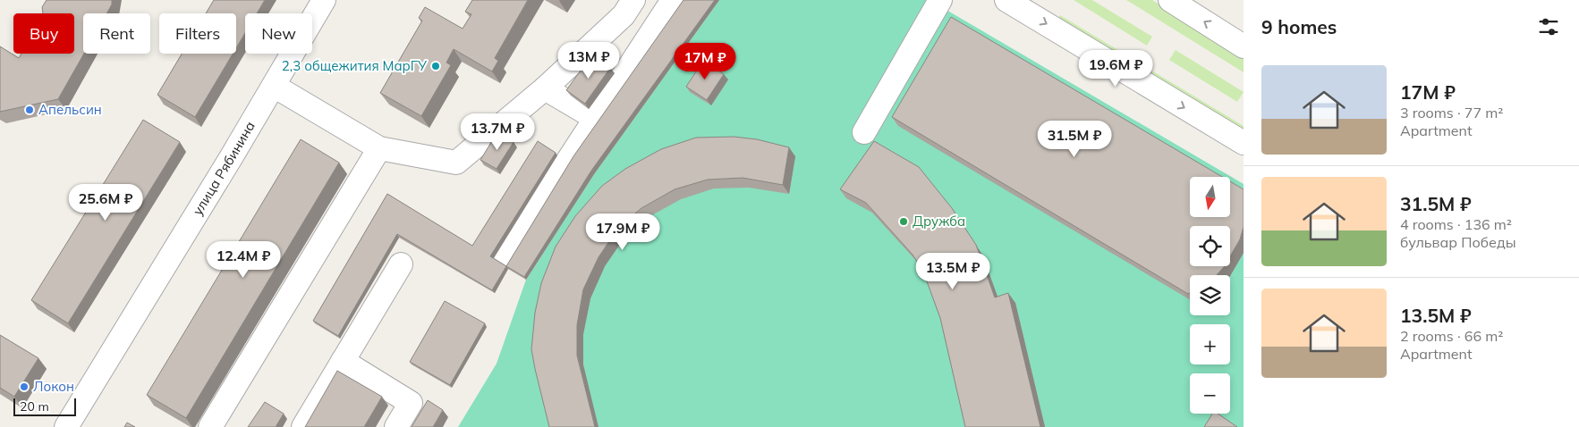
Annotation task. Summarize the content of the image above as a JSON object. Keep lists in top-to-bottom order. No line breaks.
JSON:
{"streets":{"street":["улица Рябинина"]},"places":["2,3 общежития МарГУ","Апельсин","Дружба","Локон"],"scale_bar":"20 m","north":"bottom","page":{"heading":"9 homes","chip":["Buy","Rent","Filters","New"],"price":["13M ₽","17M ₽","19.6M ₽","13.7M ₽","31.5M ₽","25.6M ₽","17.9M ₽","12.4M ₽","13.5M ₽"],"list":[{"name":"17M ₽","note":"3 rooms · 77 m² · Apartment"},{"name":"31.5M ₽","note":"4 rooms · 136 m² · бульвар Победы"},{"name":"13.5M ₽","note":"2 rooms · 66 m² · Apartment"}],"map_buttons":["+","−"],"scale":"20 m"}}
